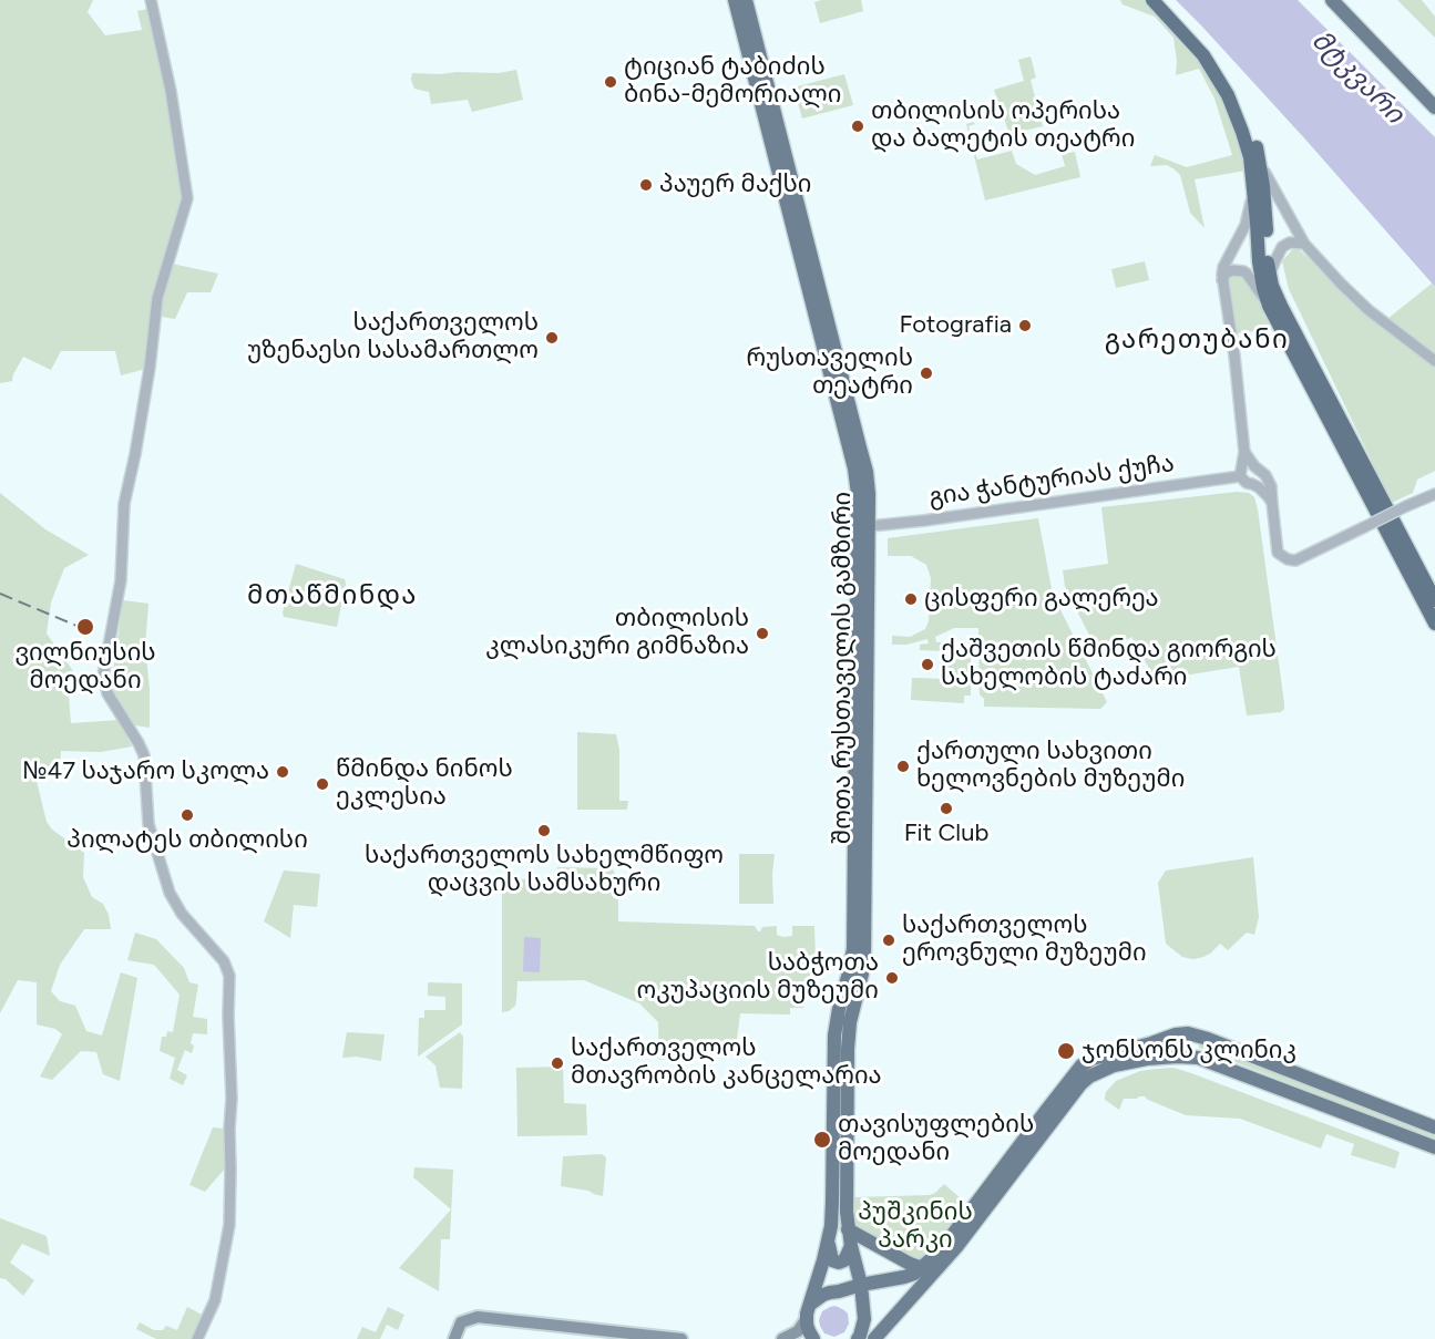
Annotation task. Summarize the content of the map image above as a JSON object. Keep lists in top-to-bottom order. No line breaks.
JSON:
{"streets":{"main road":["შოთა რუსთაველის გამზირი"],"street":["გია ჭანტურიას ქუჩა"]},"crossings":[["გია ჭანტურიას ქუჩა","შოთა რუსთაველის გამზირი"]],"districts":["გარეთუბანი","მთაწმინდა"],"water":["მტკვარი"],"parks":["პუშკინის პარკი"],"places":["ტიციან ტაბიძის ბინა-მემორიალი","თბილისის ოპერისა და ბალეტის თეატრი","პაუერ მაქსი","Fotografia","საქართველოს უზენაესი სასამართლო","რუსთაველის თეატრი","ცისფერი გალერეა","ვილნიუსის მოედანი","თბილისის კლასიკური გიმნაზია","ქაშვეთის წმინდა გიორგის სახელობის ტაძარი","ქართული სახვითი ხელოვნების მუზეუმი","№47 საჯარო სკოლა","წმინდა ნინოს ეკლესია","Fit Club","პილატეს თბილისი","საქართველოს სახელმწიფო დაცვის სამსახური","საქართველოს ეროვნული მუზეუმი","საბჭოთა ოკუპაციის მუზეუმი","ჯონსონს კლინიკ","საქართველოს მთავრობის კანცელარია","თავისუფლების მოედანი"]}
